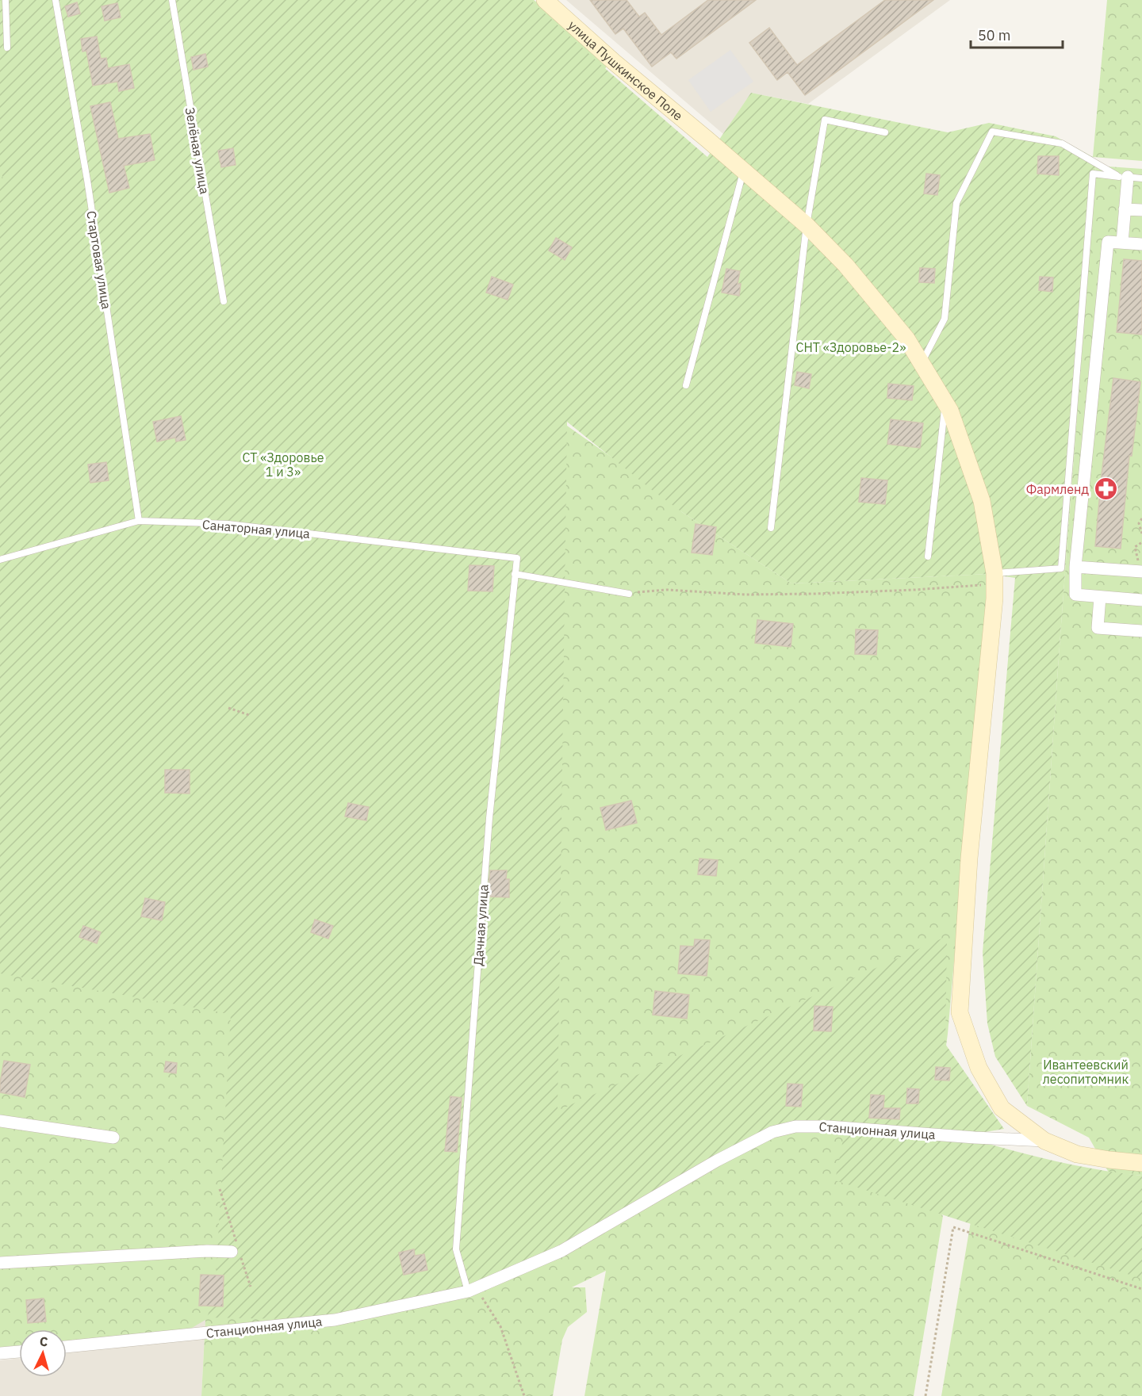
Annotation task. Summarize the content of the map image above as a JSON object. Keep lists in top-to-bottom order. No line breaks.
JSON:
{"streets":{"main road":["улица Пушкинское Поле"],"street":["Станционная улица"],"lane":["Зелёная улица","Стартовая улица","Санаторная улица","Дачная улица"]},"crossings":[["улица Пушкинское Поле","Станционная улица"],["Стартовая улица","Санаторная улица"],["Санаторная улица","Дачная улица"],["Дачная улица","Станционная улица"]],"parks":["СНТ «Здоровье-2»","СТ «Здоровье 1 и 3»","Ивантеевский лесопитомник"],"places":{"pharmacy":["Фармленд"]},"scale_bar":"50 m","north":"top"}
